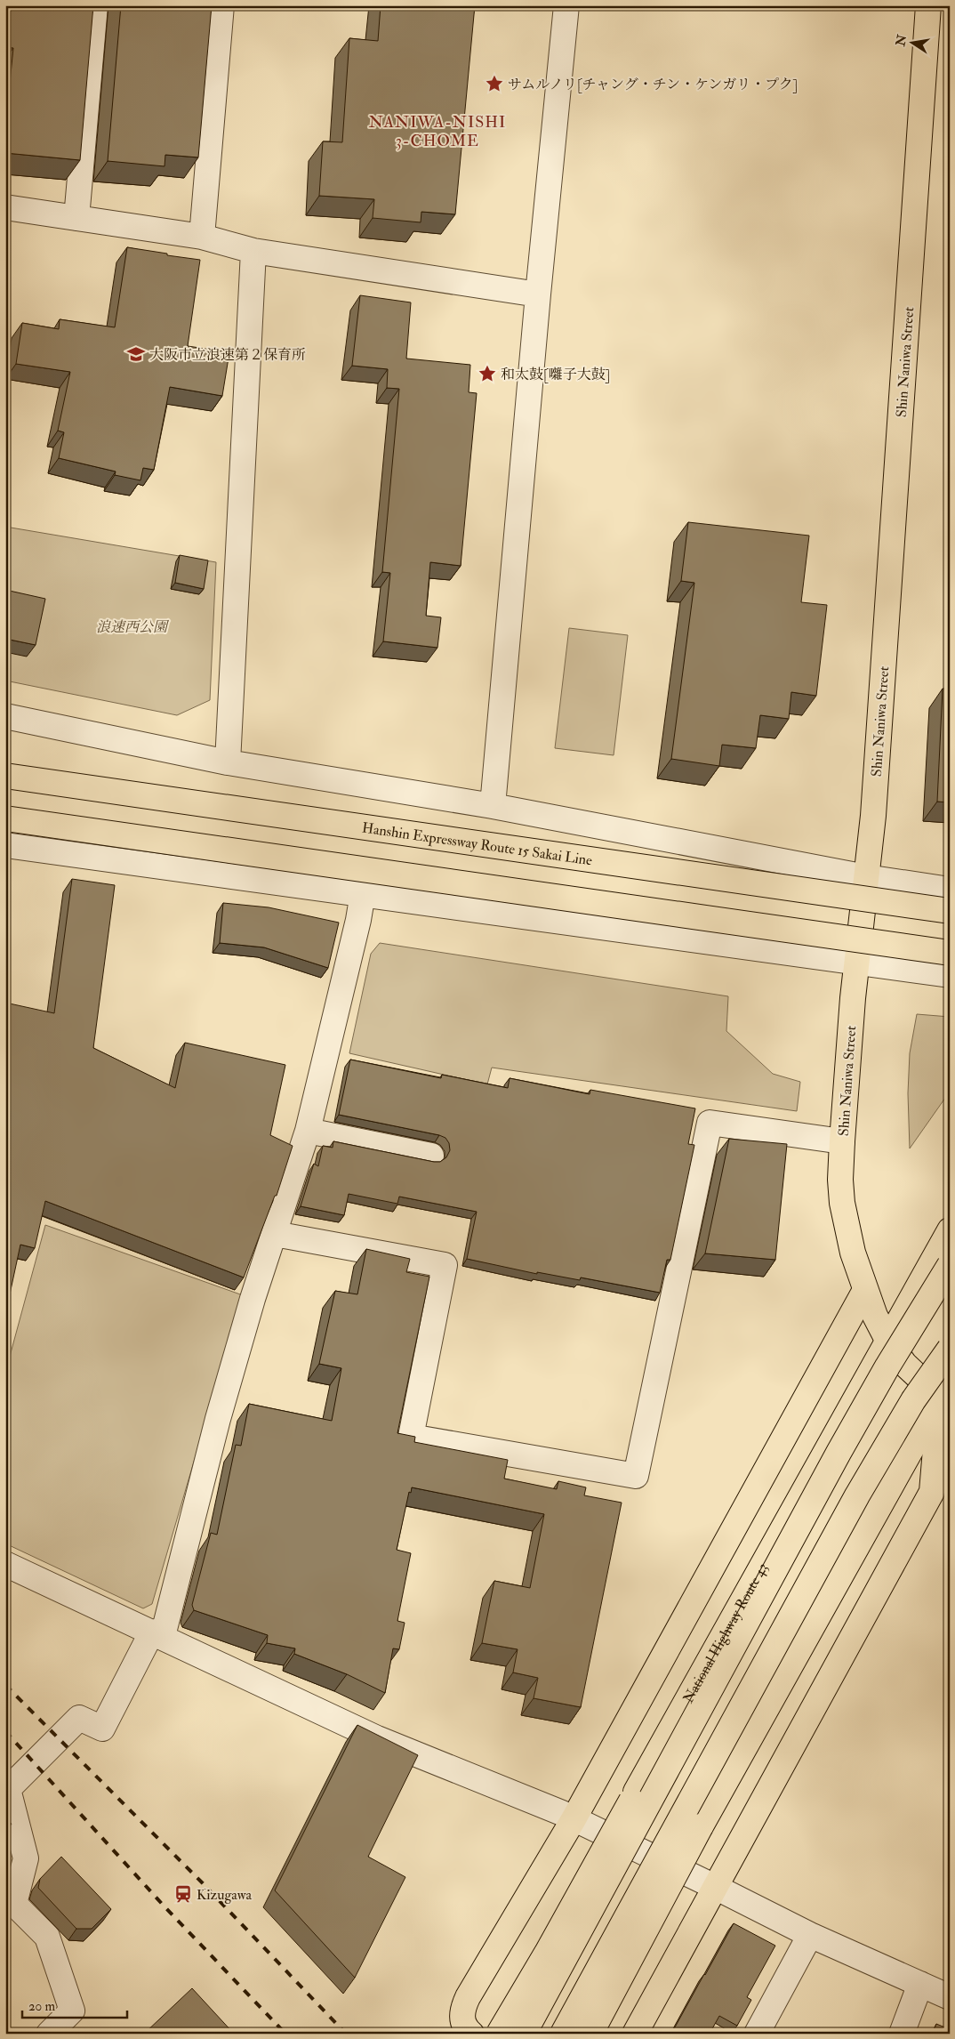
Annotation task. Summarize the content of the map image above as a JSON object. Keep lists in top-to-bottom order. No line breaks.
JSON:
{"streets":{"main road":["Shin Naniwa Street","Hanshin Expressway Route 15 Sakai Line","National Highway Route 43"]},"crossings":[["Shin Naniwa Street","National Highway Route 43"]],"districts":["NANIWA-NISHI 3-CHOME"],"parks":["浪速西公園"],"places":{"place":["サムルノリ[チャング・チン・ケンガリ・プク]","和太鼓[囃子大鼓]"],"school or university":["大阪市立浪速第２保育所"],"station":["Kizugawa"]},"scale_bar":"20 m","north":"left"}
